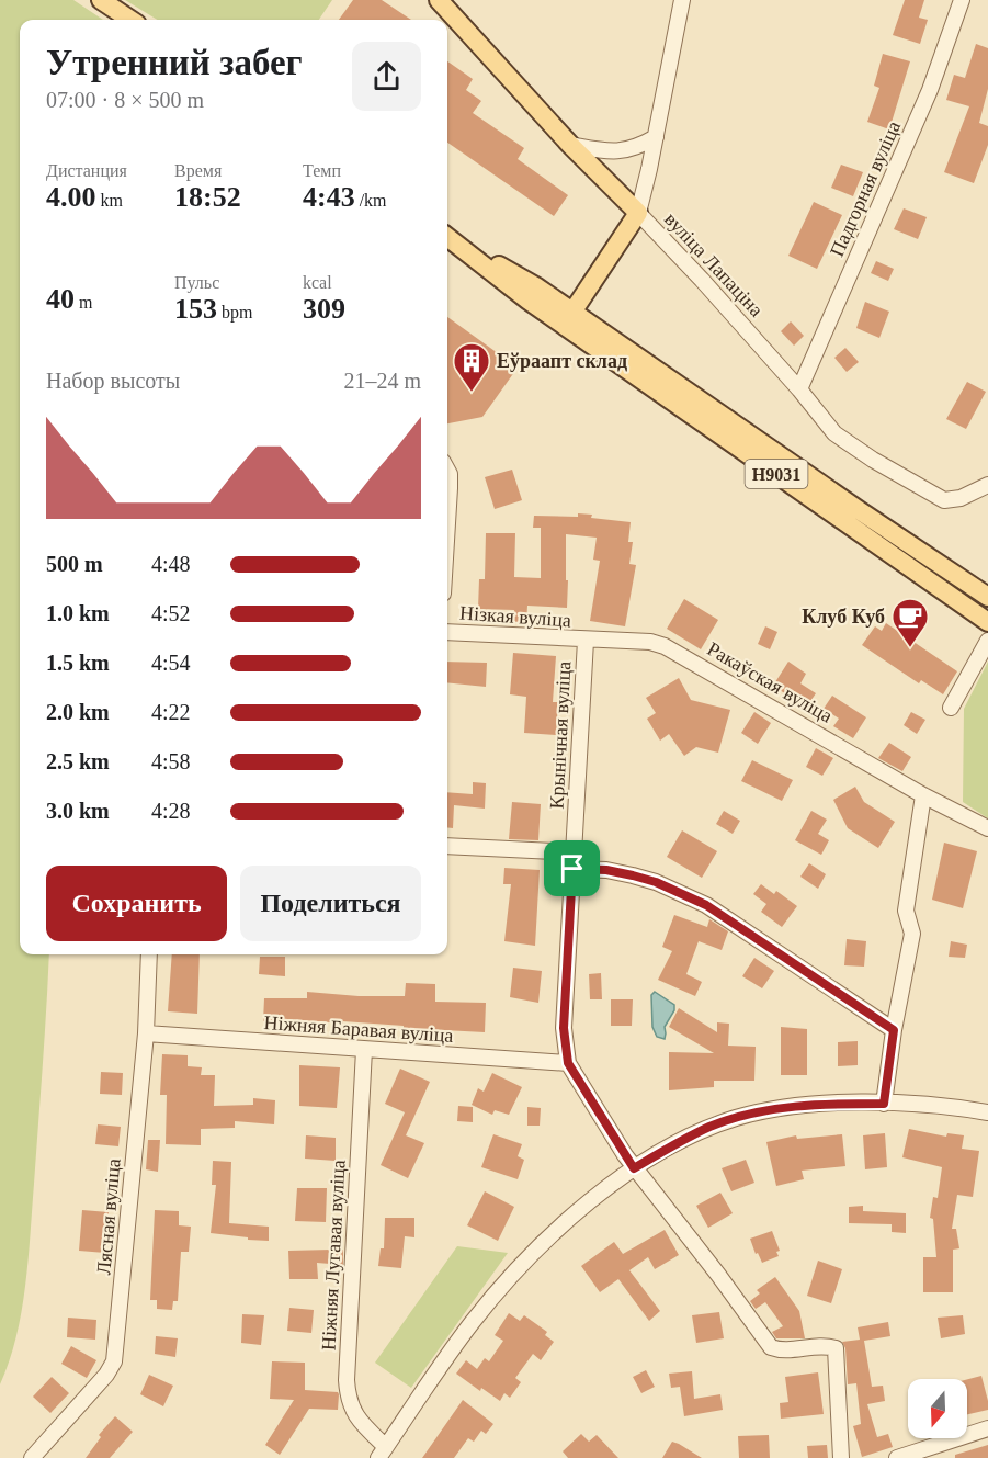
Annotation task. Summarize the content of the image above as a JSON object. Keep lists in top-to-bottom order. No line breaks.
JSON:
{"streets":{"main road":["вуліца Лапаціна","Н9031"],"street":["Падгорная вуліца","Нізкая вуліца","Ракаўская вуліца","Крынічная вуліца","Ніжняя Баравая вуліца","Лясная вуліца","Ніжняя Лугавая вуліца"]},"crossings":[["Падгорная вуліца","вуліца Лапаціна"],["Нізкая вуліца","Ракаўская вуліца"],["Нізкая вуліца","Крынічная вуліца"],["Ракаўская вуліца","Крынічная вуліца"],["Крынічная вуліца","Ніжняя Баравая вуліца"],["Ніжняя Баравая вуліца","Лясная вуліца"],["Ніжняя Баравая вуліца","Ніжняя Лугавая вуліца"]],"places":{"building":["Еўраапт склад"],"cafe":["Клуб Куб"]},"north":"bottom","page":{"heading":["Утренний забег","07:00 · 8 × 500 m"],"stats":[["Дистанция","4.00 km"],["Время","18:52"],["Темп","4:43 /km"],["40 m"],["Пульс","153 bpm"],["kcal","309"]],"chart":["Набор высоты","21–24 m"],"list":[{"name":"500 m","note":"4:48"},{"name":"1.0 km","note":"4:52"},{"name":"1.5 km","note":"4:54"},{"name":"2.0 km","note":"4:22"},{"name":"2.5 km","note":"4:58"},{"name":"3.0 km","note":"4:28"}],"buttons":["Сохранить","Поделиться"]}}
